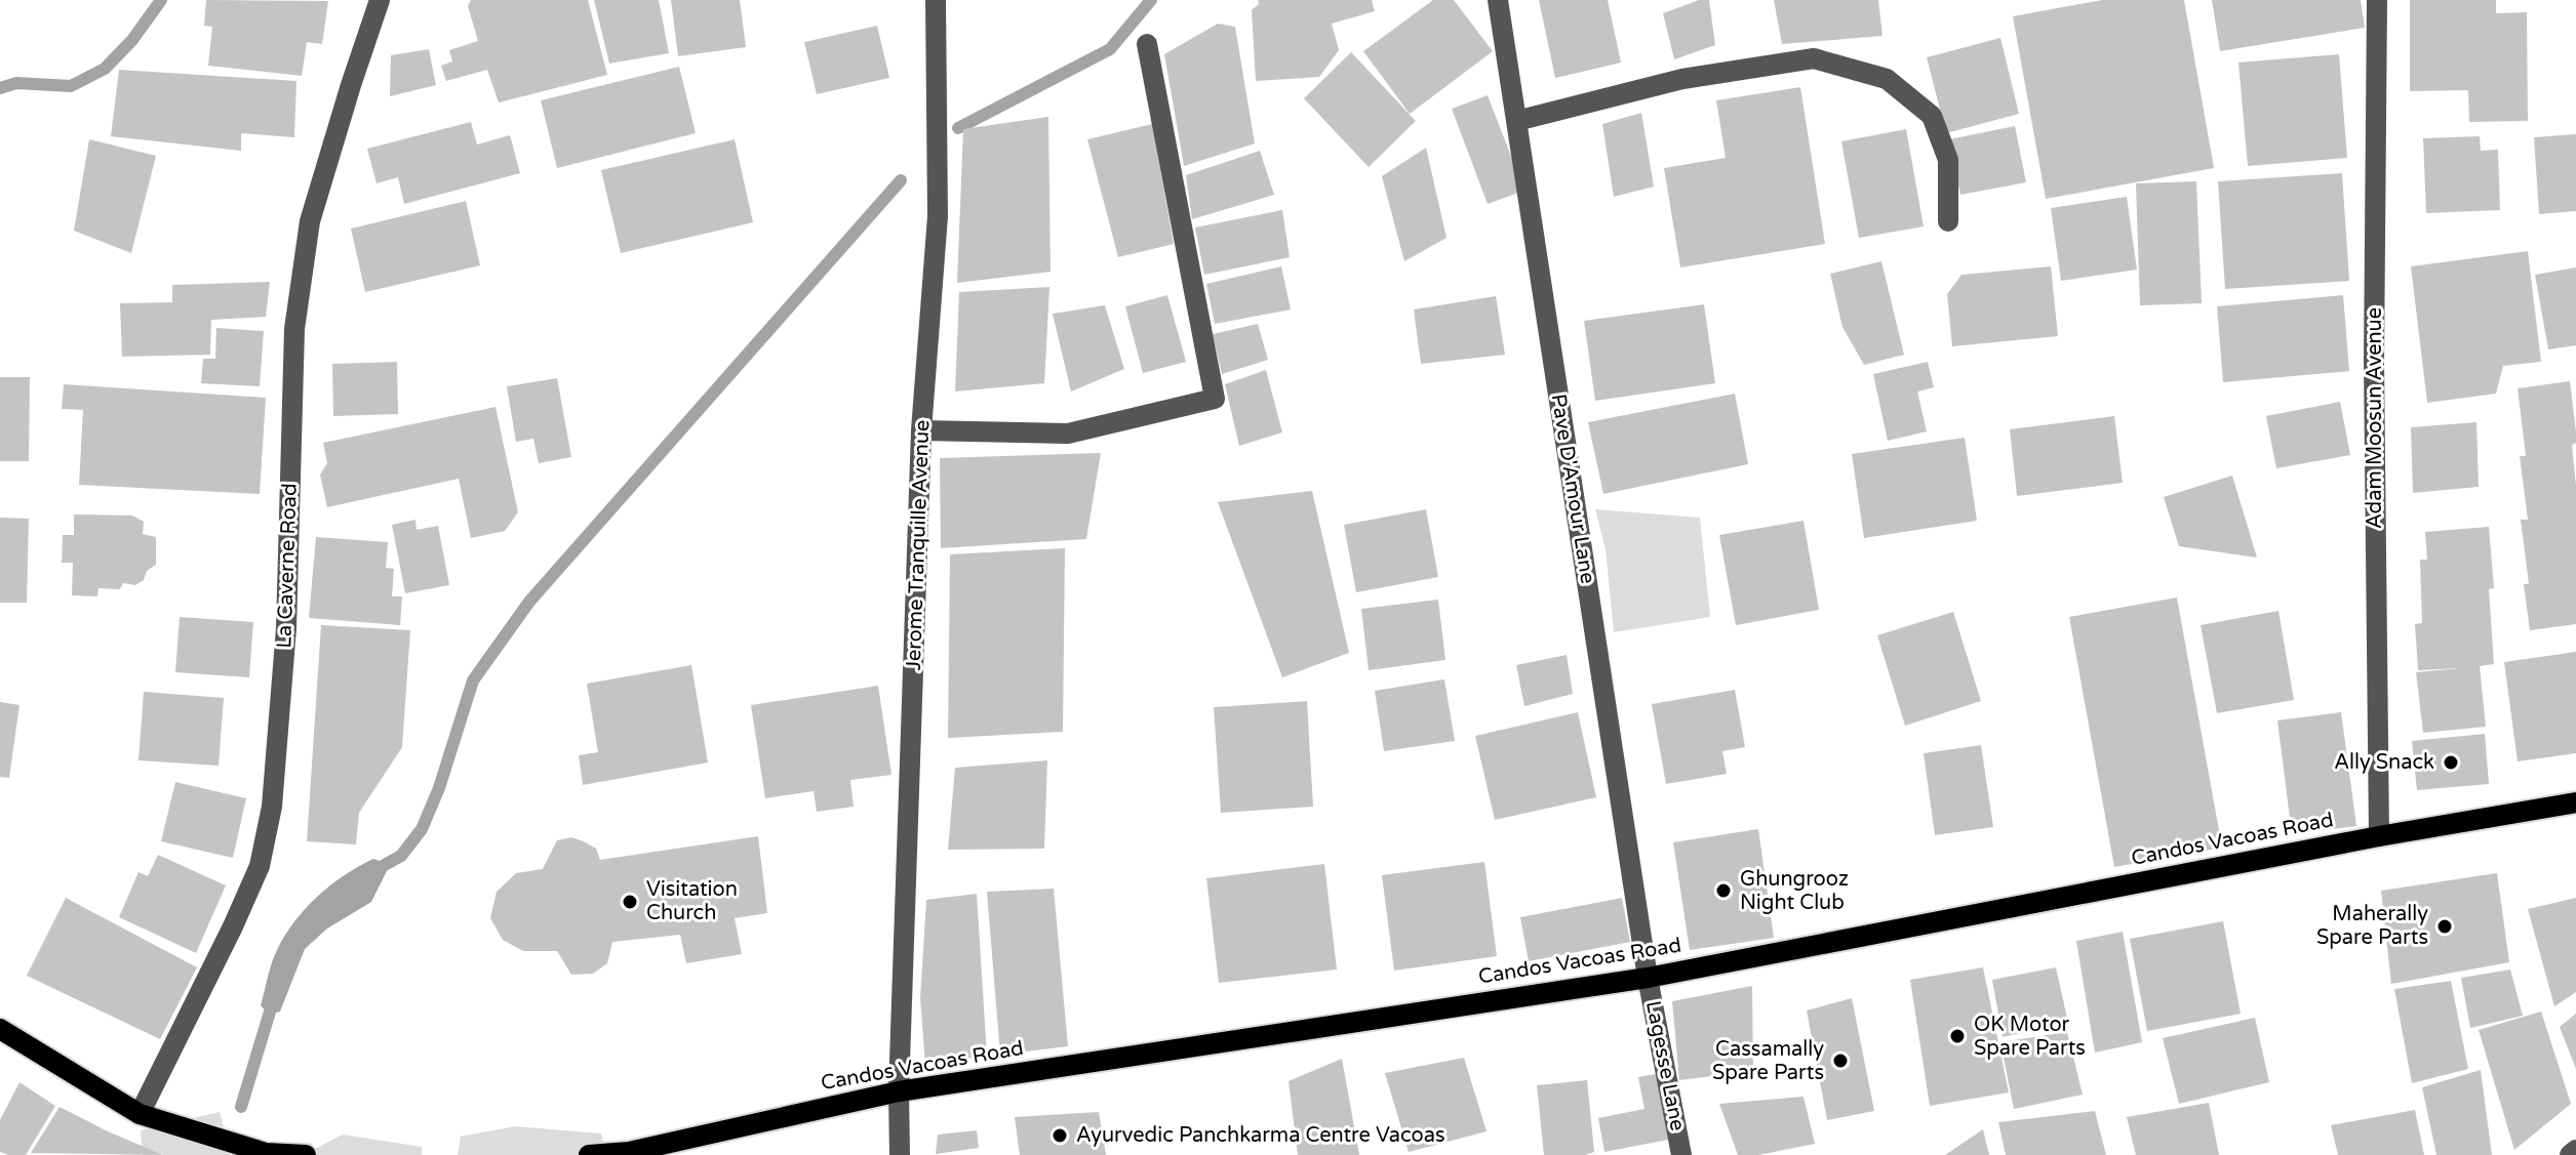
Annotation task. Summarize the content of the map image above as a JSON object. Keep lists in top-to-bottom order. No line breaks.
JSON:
{"streets":{"main road":["Candos Vacoas Road"],"street":["Adam Moosun Avenue","Pave D'Amour Lane","Jerome Tranquille Avenue","La Caverne Road","Lagesse Lane"]},"crossings":[["Adam Moosun Avenue","Candos Vacoas Road"],["Pave D'Amour Lane","Candos Vacoas Road"],["Pave D'Amour Lane","Lagesse Lane"],["Jerome Tranquille Avenue","Candos Vacoas Road"],["Candos Vacoas Road","Lagesse Lane"]],"places":["Ally Snack","Ghungrooz Night Club","Visitation Church","Maherally Spare Parts","OK Motor Spare Parts","Cassamally Spare Parts","Ayurvedic Panchkarma Centre Vacoas"]}
